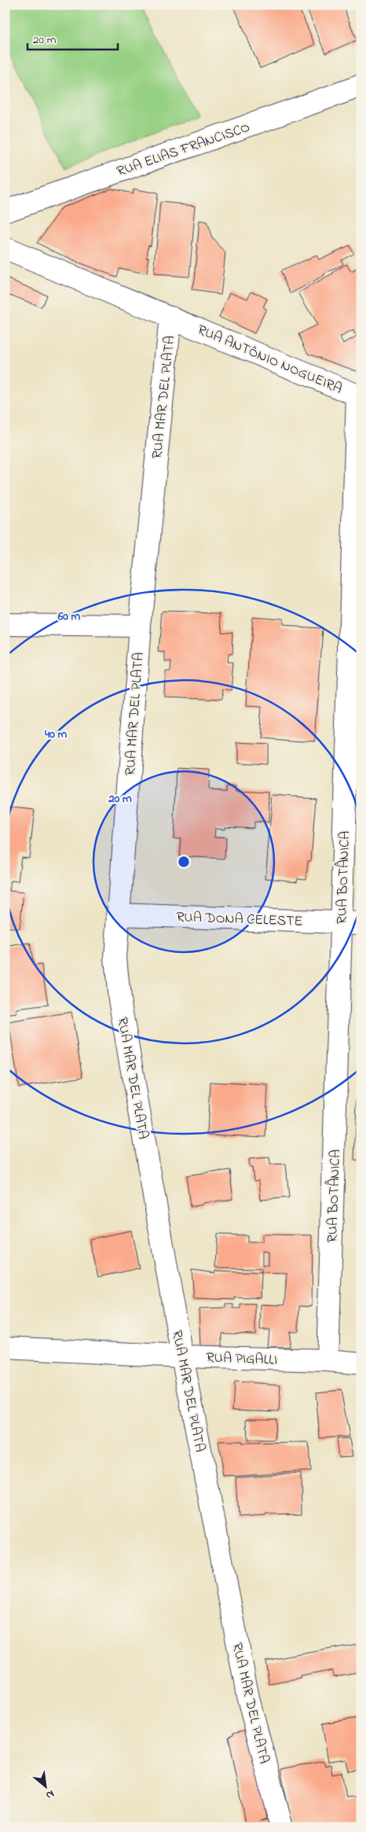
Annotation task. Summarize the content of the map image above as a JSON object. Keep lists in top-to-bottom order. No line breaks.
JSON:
{"streets":{"street":["RUA ELIAS FRANCISCO","RUA ANTÔNIO NOGUEIRA","RUA MAR DEL PLATA","RUA BOTÂNICA","RUA DONA CELESTE","RUA PIGALLI"]},"crossings":[["RUA ANTÔNIO NOGUEIRA","RUA MAR DEL PLATA"],["RUA ANTÔNIO NOGUEIRA","RUA BOTÂNICA"],["RUA MAR DEL PLATA","RUA DONA CELESTE"],["RUA MAR DEL PLATA","RUA PIGALLI"],["RUA BOTÂNICA","RUA DONA CELESTE"],["RUA BOTÂNICA","RUA PIGALLI"]],"scale_bar":"20 m","north":"bottom right","rings":["60 m","40 m","20 m"]}
